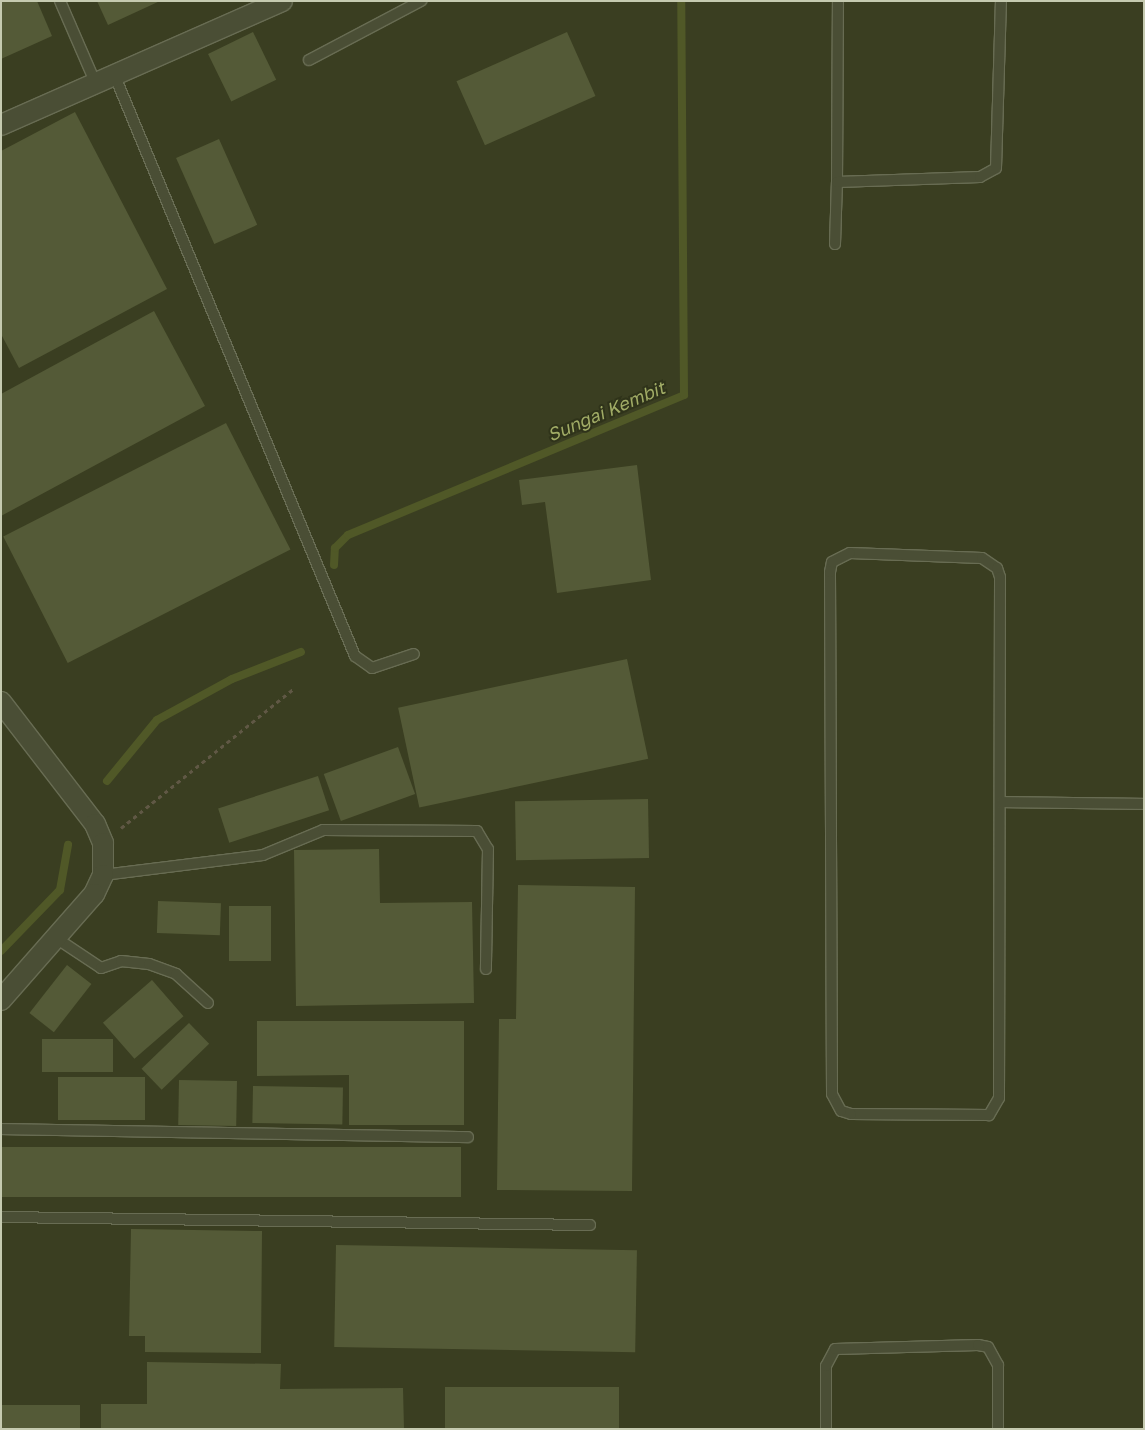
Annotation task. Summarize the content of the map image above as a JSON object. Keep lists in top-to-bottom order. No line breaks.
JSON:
{"water":["Sungai Kembit"]}
